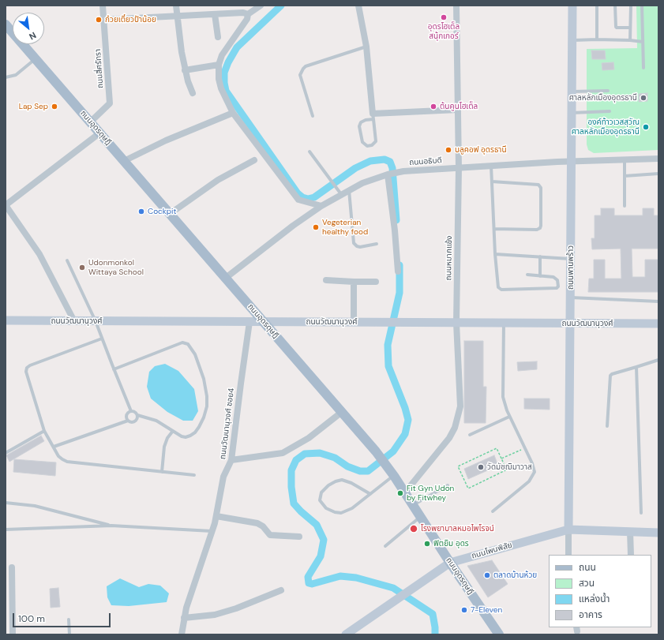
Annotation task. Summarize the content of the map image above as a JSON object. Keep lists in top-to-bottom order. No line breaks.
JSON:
{"streets":{"main road":["ถนนอุดรดุษฎี"],"street":["ถนนสี่ศรัทรา","ถนนอธิบดี","ถนนหมากแข้ง","ถนนพานพร้าว","ถนนวัฒนานุวงศ์","ถนนวัฒนานุวงศ์ ซอย4","ถนนโพนพิสัย"]},"crossings":[["ถนนสี่ศรัทรา","ถนนอุดรดุษฎี"],["ถนนอุดรดุษฎี","ถนนอธิบดี"],["ถนนอุดรดุษฎี","ถนนหมากแข้ง"],["ถนนอุดรดุษฎี","ถนนวัฒนานุวงศ์"],["ถนนอุดรดุษฎี","ถนนโพนพิสัย"],["ถนนอธิบดี","ถนนหมากแข้ง"],["ถนนอธิบดี","ถนนพานพร้าว"],["ถนนหมากแข้ง","ถนนวัฒนานุวงศ์"],["ถนนพานพร้าว","ถนนวัฒนานุวงศ์"],["ถนนพานพร้าว","ถนนโพนพิสัย"],["ถนนวัฒนานุวงศ์","ถนนวัฒนานุวงศ์ ซอย4"]],"places":["อุดรโฮเต็ล สนุ้กเกอร์","ก๋วยเตี๋ยวป้าน้อย","ศาลหลักเมืองอุดรธานี","Lap Sep","ต้นคูนโฮเต็ล","องค์ท้าวเวสสุวัณ ศาลหลักเมืองอุดรธานี","บลูคอฟ อุดรธานี","Cockpit","Vegeterian healthy food","Udonmonkol Wittaya School","วัดมัชฌิมาวาส","Fit Gyn Udon by Fitwhey","โรงพยาบาลหมอไพโรจน์","ฟิตยิม อุดร","ตลาดบ้านห้วย","7-Eleven"],"legend":["ถนน","สวน","แหล่งน้ำ","อาคาร"],"scale_bar":"100 m","north":"bottom right"}
